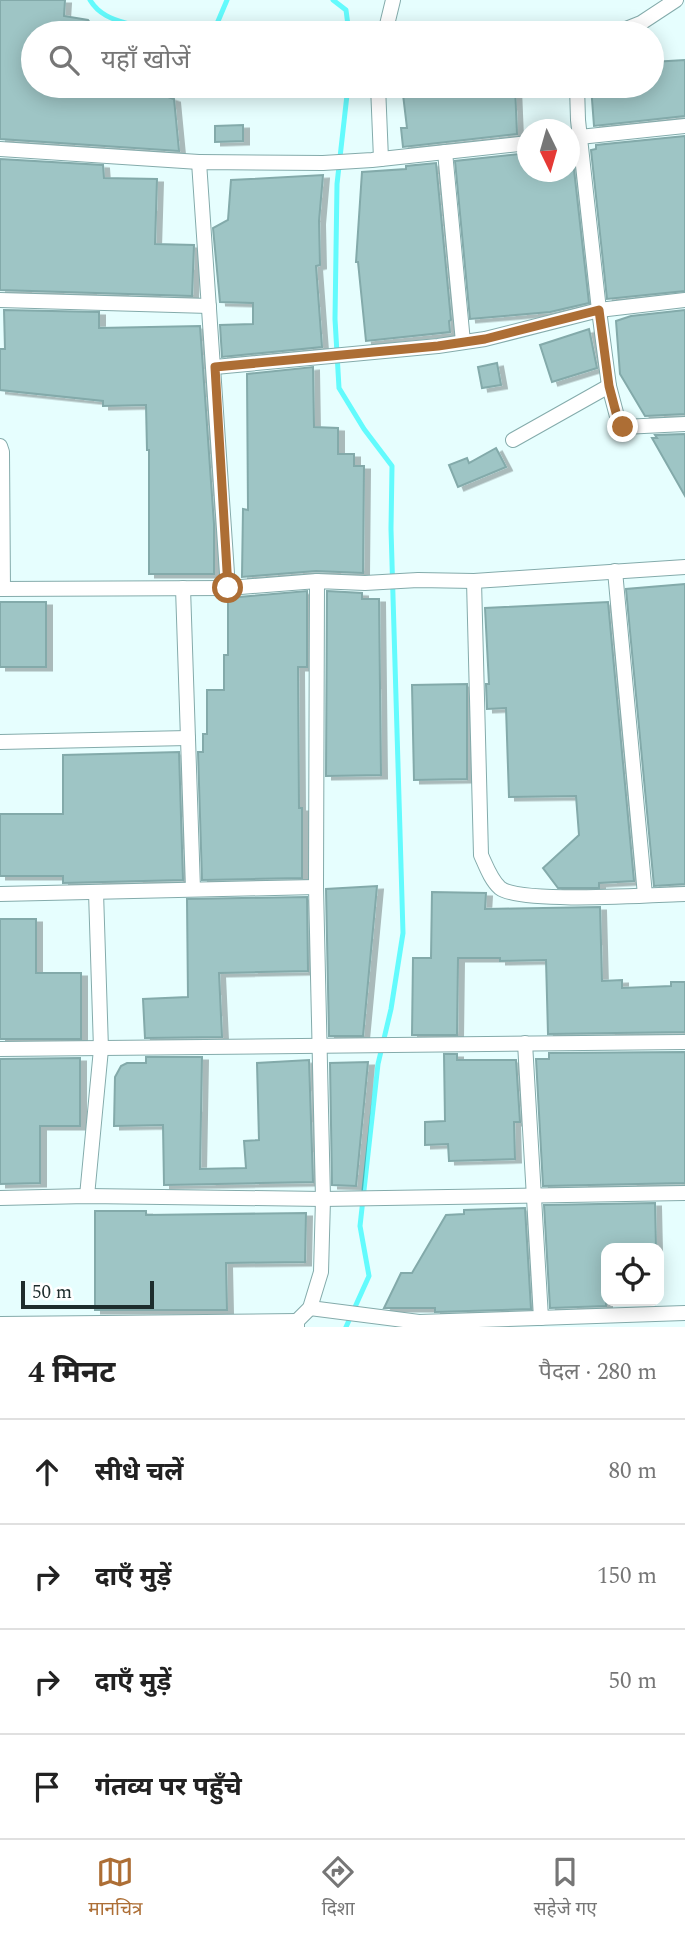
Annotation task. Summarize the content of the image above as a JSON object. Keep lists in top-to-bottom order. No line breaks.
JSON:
{"scale_bar":"50 m","north":"bottom","page":{"search":"यहाँ खोजें","scale":"50 m","heading":["4 मिनट","पैदल · 280 m"],"list":[["सीधे चलें","80 m"],["दाएँ मुड़ें","150 m"],["दाएँ मुड़ें","50 m"],"गंतव्य पर पहुँचे"],"nav":["मानचित्र","दिशा","सहेजे गए"]}}
